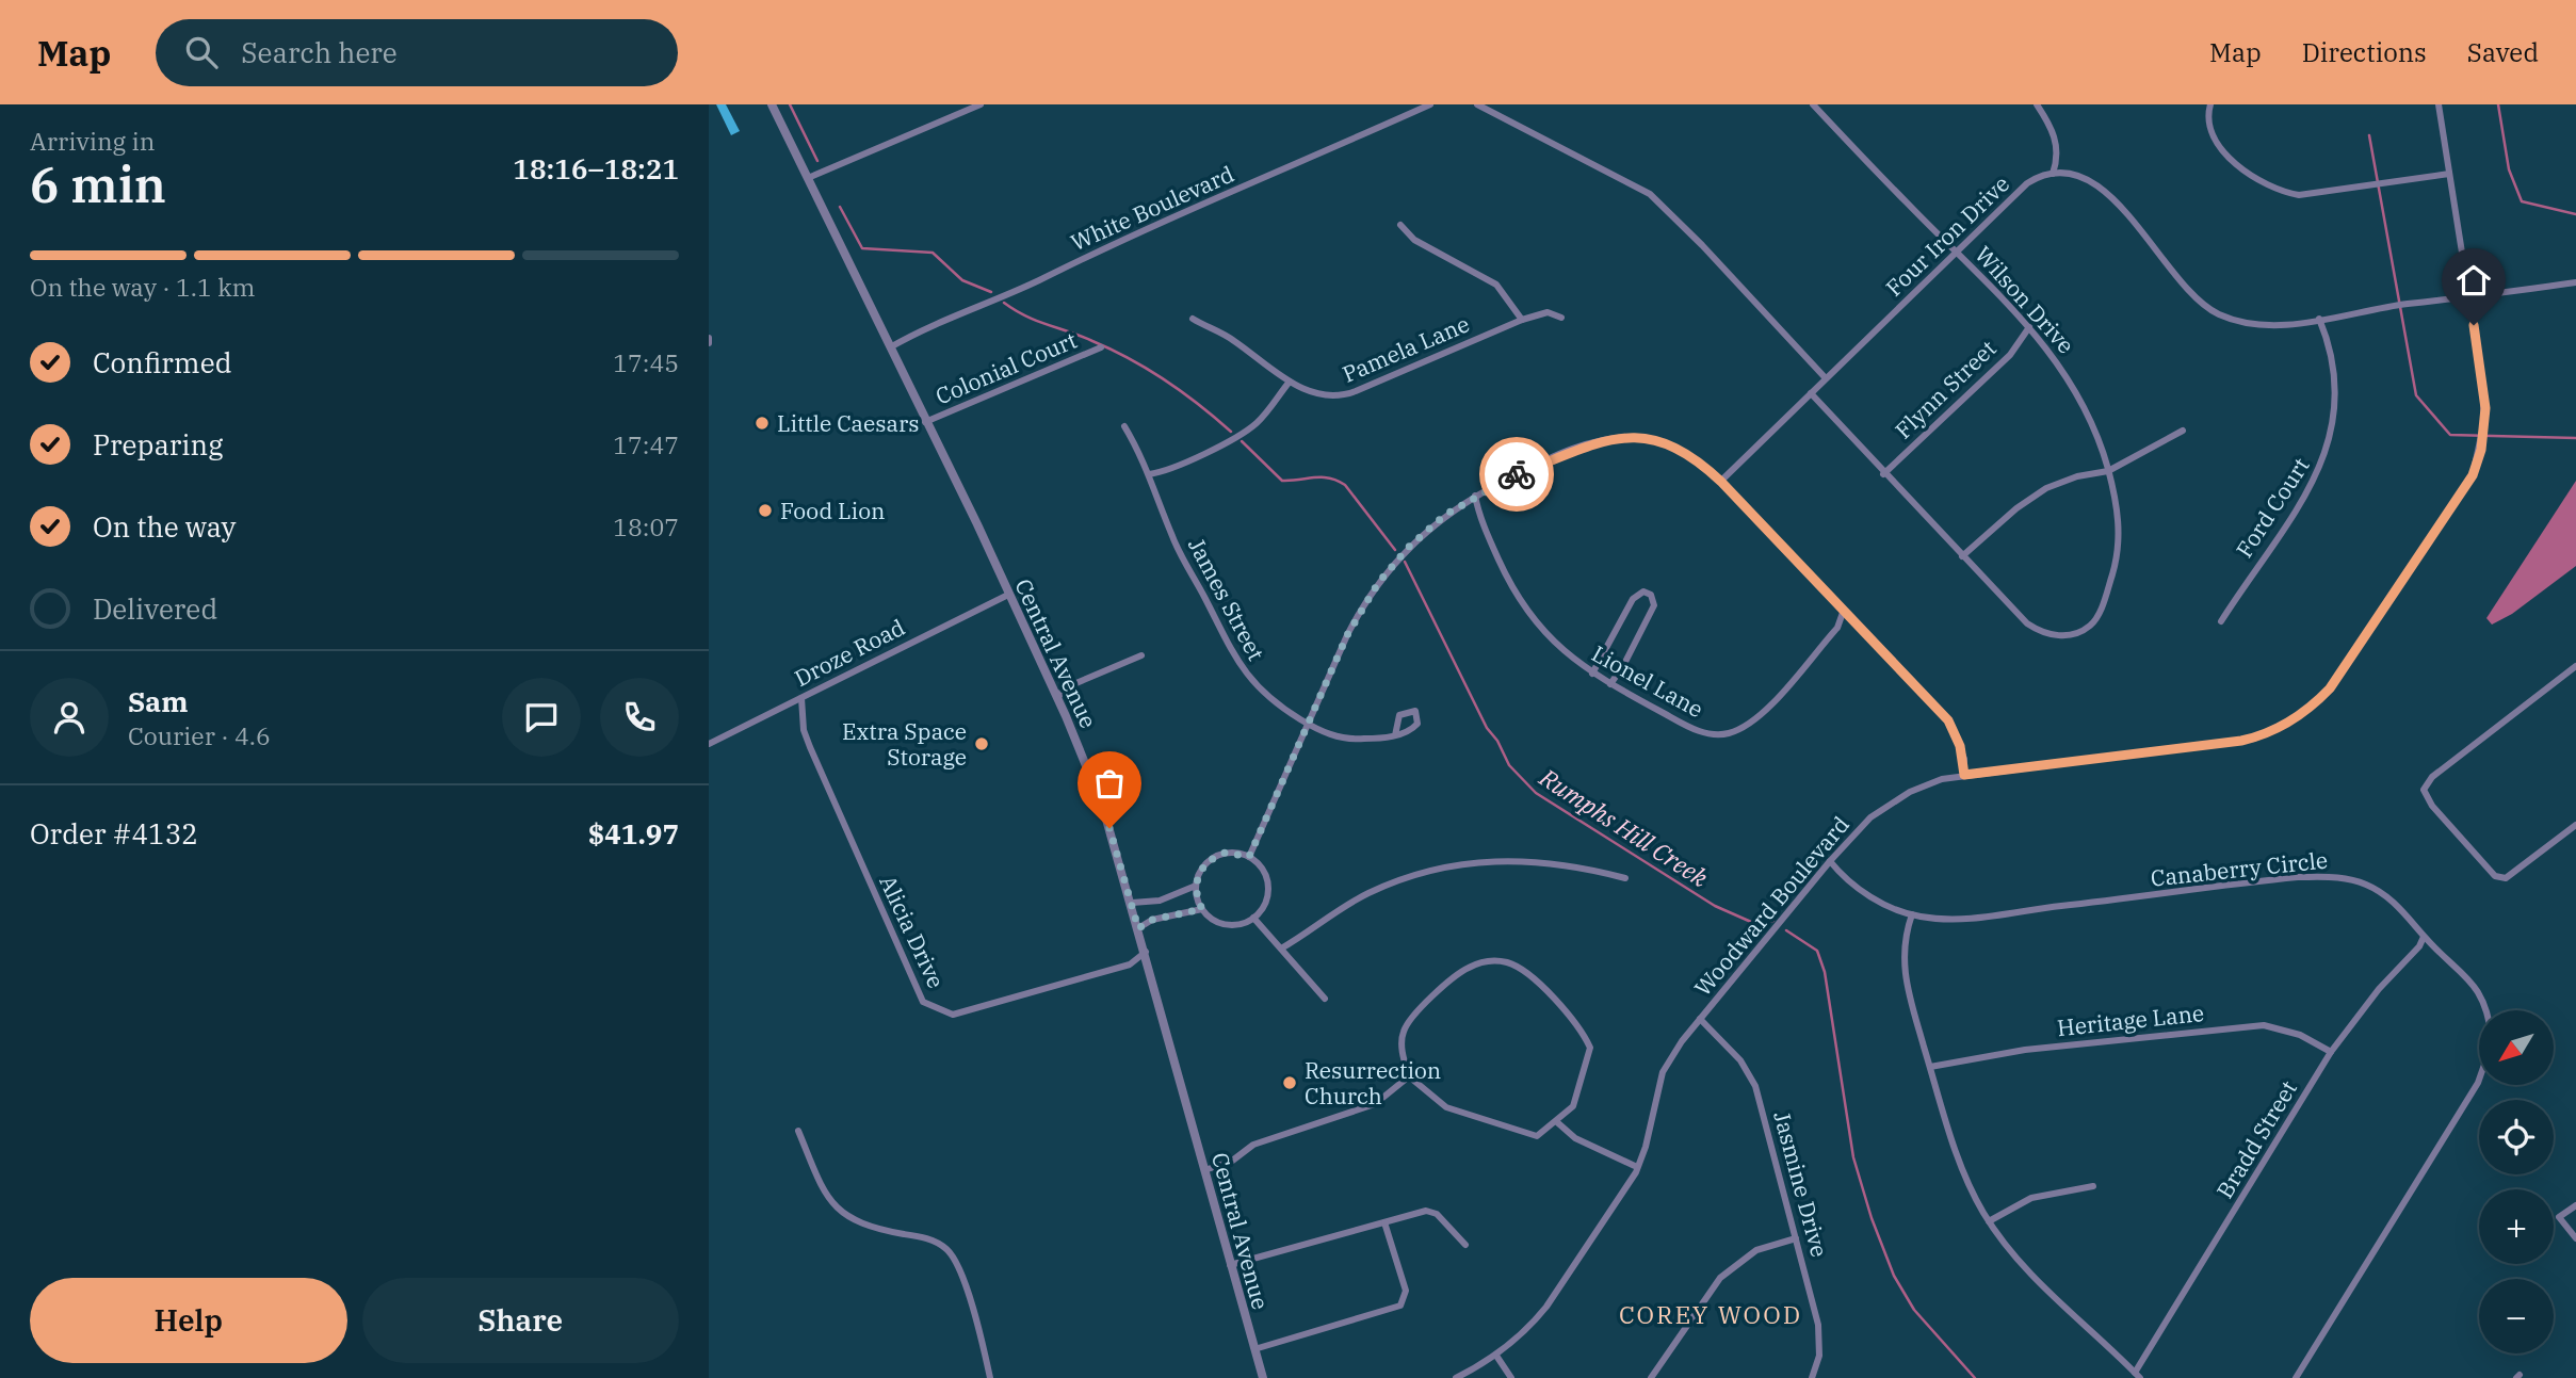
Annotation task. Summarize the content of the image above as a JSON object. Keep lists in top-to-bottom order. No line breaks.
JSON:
{"streets":{"street":["White Boulevard","Four Iron Drive","Wilson Drive","Pamela Lane","Colonial Court","Flynn Street","Ford Court","James Street","Droze Road","Central Avenue","Lionel Lane","Canaberry Circle","Woodward Boulevard","Alicia Drive","Heritage Lane","Bradd Street","Jasmine Drive"]},"crossings":[["White Boulevard","Central Avenue"],["Four Iron Drive","Wilson Drive"],["Wilson Drive","Flynn Street"],["Colonial Court","Central Avenue"],["Droze Road","Central Avenue"],["Droze Road","Alicia Drive"],["Central Avenue","Alicia Drive"],["Canaberry Circle","Woodward Boulevard"],["Canaberry Circle","Bradd Street"],["Woodward Boulevard","Jasmine Drive"],["Heritage Lane","Bradd Street"]],"districts":["COREY WOOD"],"water":["Rumphs Hill Creek"],"places":["Little Caesars","Food Lion","Extra Space Storage","Resurrection Church"],"north":"bottom left","page":{"header":"Map","search":"Search here","nav":["Map","Directions","Saved"],"heading":["6 min","Arriving in","18:16–18:21"],"panel":["Sam","Courier · 4.6","Order #4132","$41.97"],"bar":"On the way · 1.1 km","list":[["Confirmed","17:45"],["Preparing","17:47"],["On the way","18:07"],"Delivered"],"map_buttons":["+","−"],"buttons":["Help","Share"]}}
